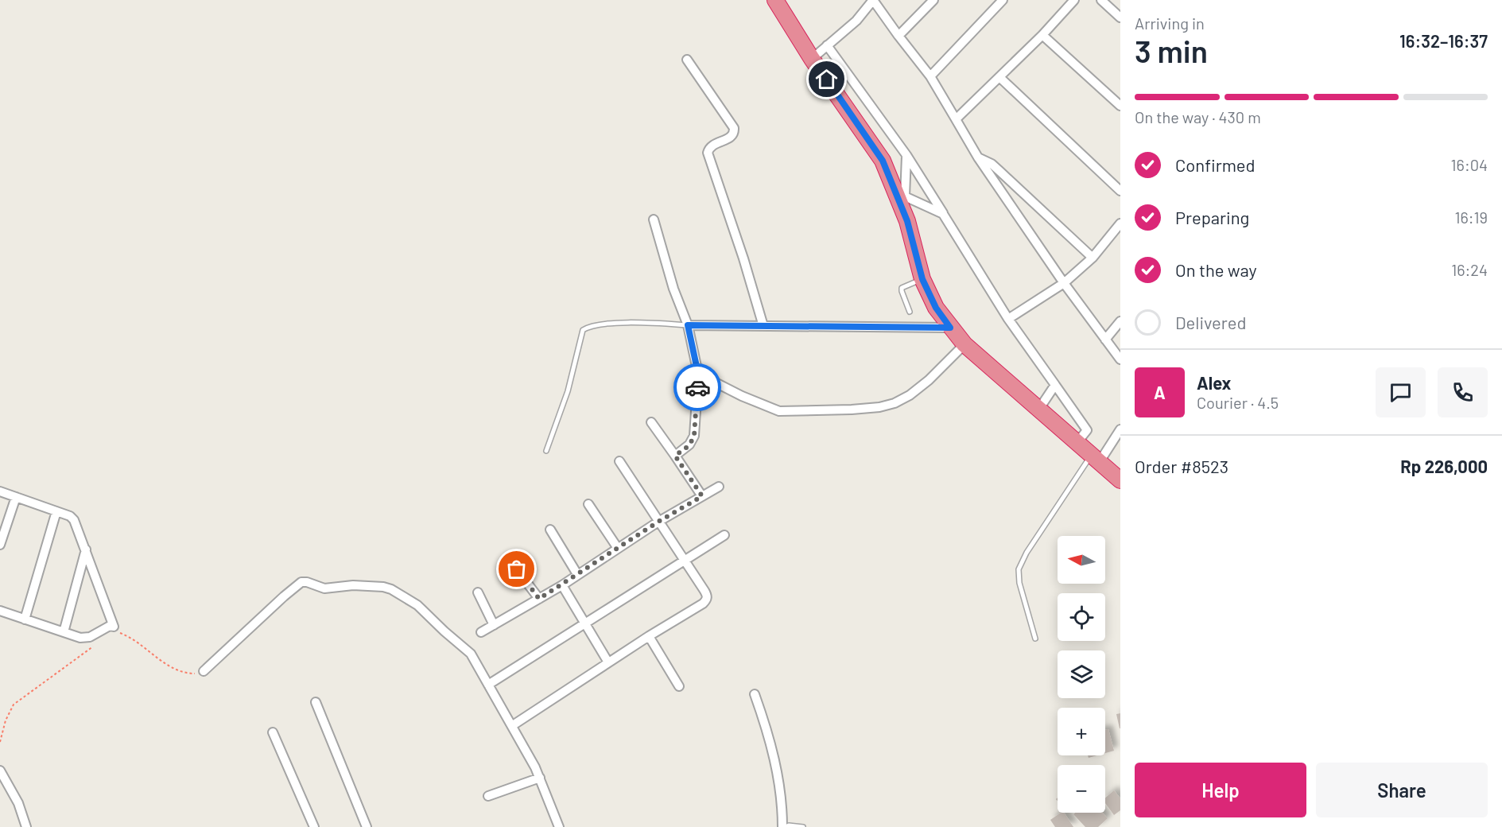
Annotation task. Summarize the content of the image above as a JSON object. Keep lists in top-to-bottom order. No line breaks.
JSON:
{"north":"left","page":{"heading":["3 min","Arriving in","16:32–16:37"],"panel":["Alex","Courier · 4.5","Order #8523","Rp 226,000"],"bar":"On the way · 430 m","list":[["Confirmed","16:04"],["Preparing","16:19"],["On the way","16:24"],"Delivered"],"round":"A","map_buttons":["+","−"],"buttons":["Help","Share"]}}
